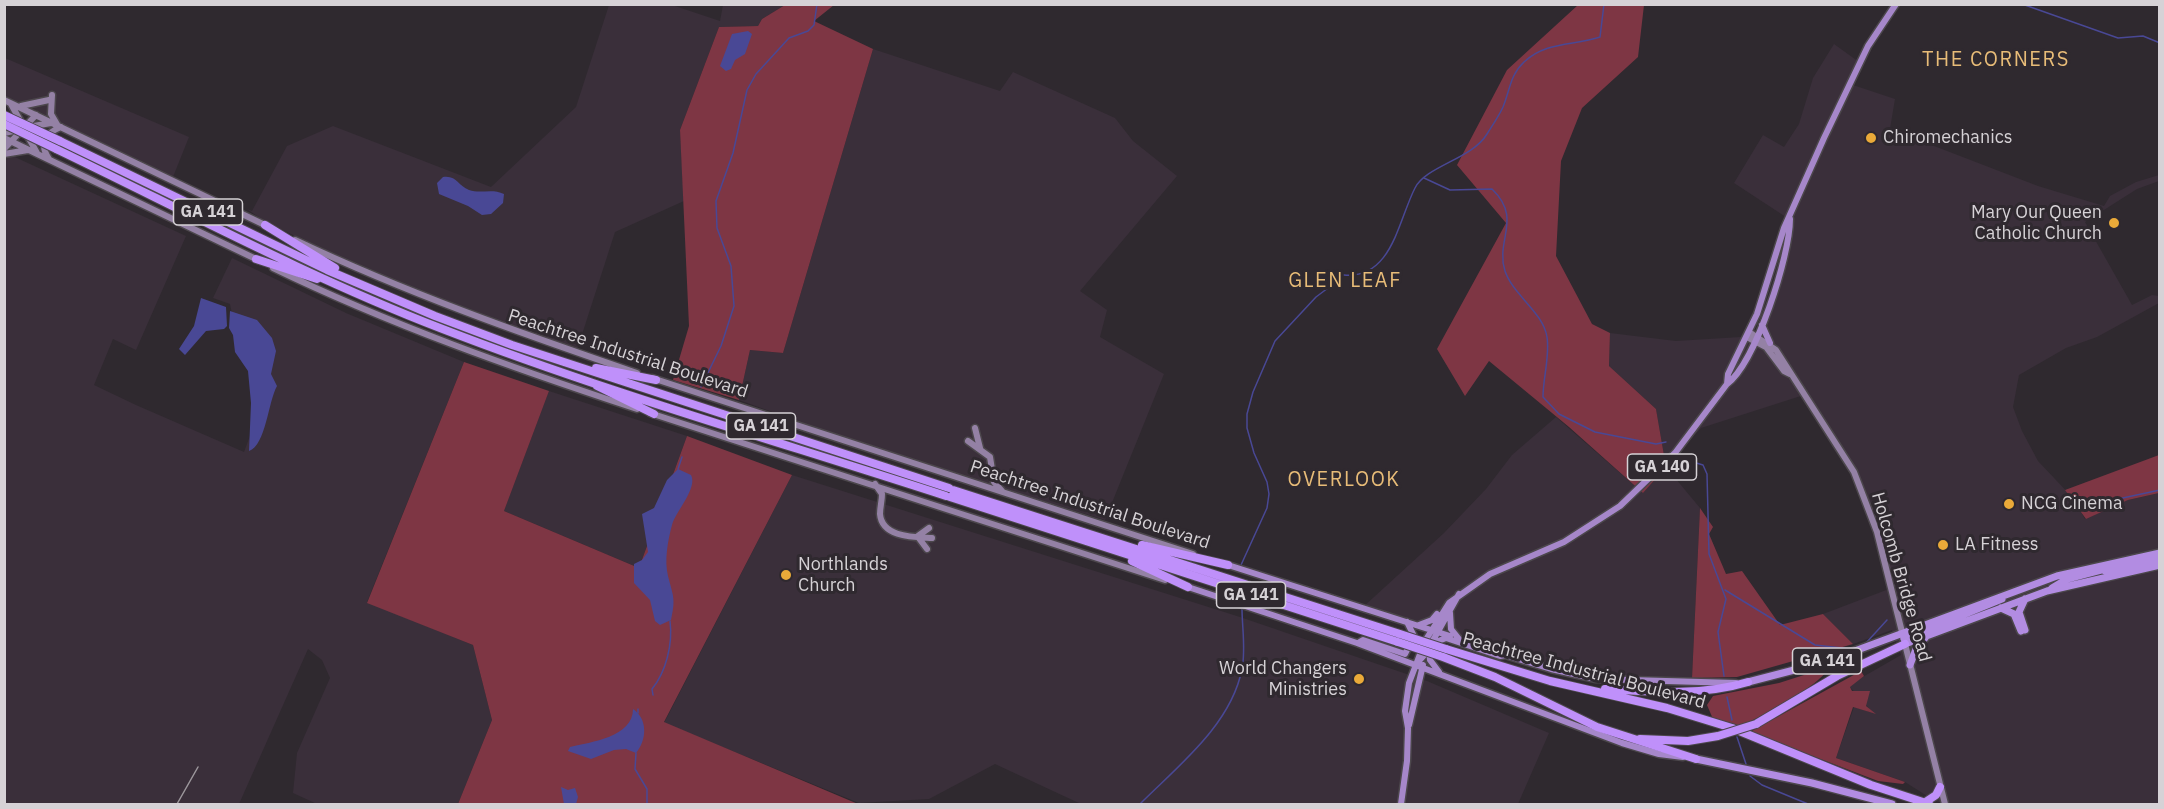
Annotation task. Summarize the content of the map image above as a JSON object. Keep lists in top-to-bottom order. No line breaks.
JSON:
{"streets":{"highway":["GA 141","Peachtree Industrial Boulevard"],"main road":["GA 140","Holcomb Bridge Road"]},"crossings":[["GA 141","Peachtree Industrial Boulevard"],["GA 141","Holcomb Bridge Road"],["Peachtree Industrial Boulevard","GA 140"],["GA 140","Holcomb Bridge Road"]],"districts":["THE CORNERS","GLEN LEAF","OVERLOOK"],"places":["Chiromechanics","Mary Our Queen Catholic Church","NCG Cinema","LA Fitness","Northlands Church","World Changers Ministries"]}
